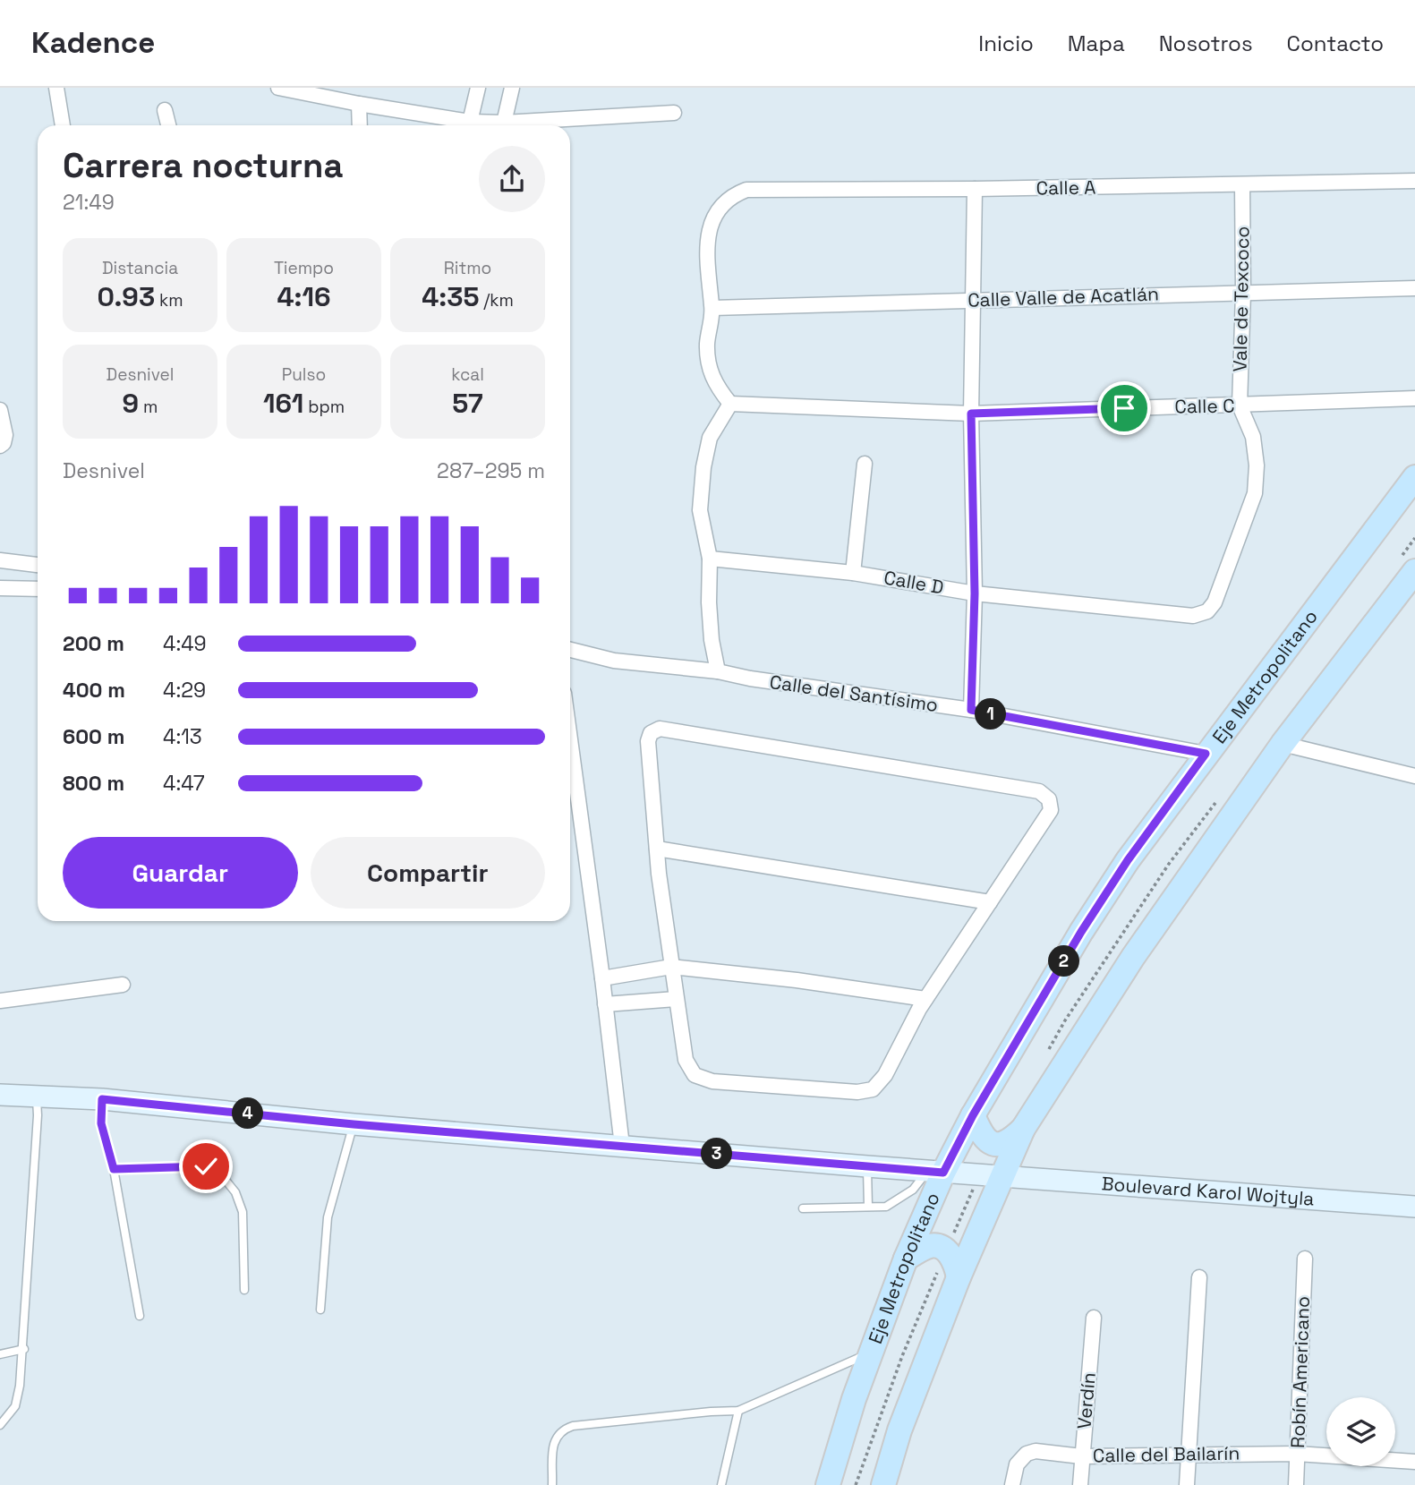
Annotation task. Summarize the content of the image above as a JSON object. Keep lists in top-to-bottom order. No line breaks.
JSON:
{"streets":{"main road":["Eje Metropolitano"],"street":["Calle A","Calle Valle de Acatlán","Vale de Texcoco","Calle C","Calle D","Calle del Santísimo","Boulevard Karol Wojtyla","Robín Americano","Verdín","Calle del Bailarín"]},"crossings":[["Calle A","Calle Valle de Acatlán"],["Calle A","Vale de Texcoco"],["Calle Valle de Acatlán","Vale de Texcoco"],["Vale de Texcoco","Calle C"],["Vale de Texcoco","Calle D"],["Eje Metropolitano","Calle del Santísimo"],["Eje Metropolitano","Boulevard Karol Wojtyla"],["Robín Americano","Calle del Bailarín"],["Verdín","Calle del Bailarín"]],"page":{"header":"Kadence","nav":["Inicio","Mapa","Nosotros","Contacto"],"heading":["Carrera nocturna","21:49"],"stats":[["Distancia","0.93 km"],["Tiempo","4:16"],["Ritmo","4:35 /km"],["Desnivel","9 m"],["Pulso","161 bpm"],["kcal","57"]],"chart":["Desnivel","287–295 m"],"list":[{"name":"200 m","note":"4:49"},{"name":"400 m","note":"4:29"},{"name":"600 m","note":"4:13"},{"name":"800 m","note":"4:47"}],"pins":["1","2","4","3"],"buttons":["Guardar","Compartir"]}}
